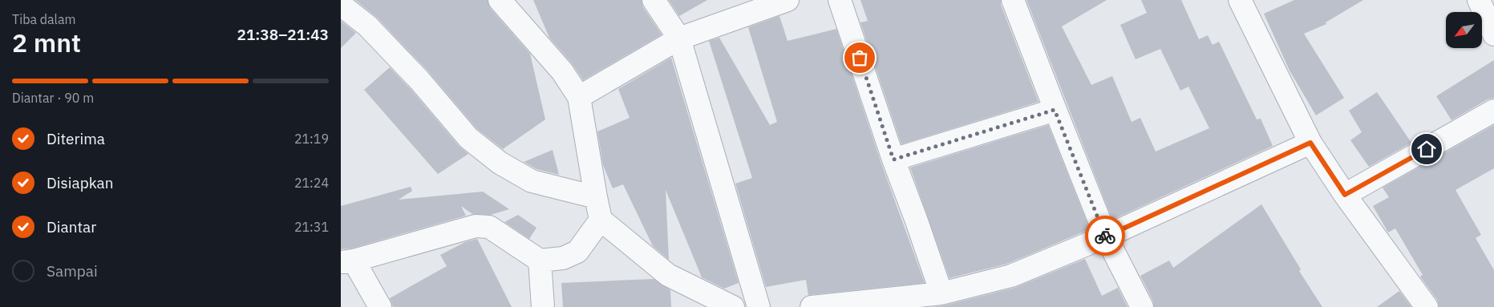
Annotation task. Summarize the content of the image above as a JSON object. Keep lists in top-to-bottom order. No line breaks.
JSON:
{"north":"bottom left","page":{"heading":["2 mnt","Tiba dalam","21:38–21:43"],"bar":"Diantar · 90 m","list":[["Diterima","21:19"],["Disiapkan","21:24"],["Diantar","21:31"],"Sampai"]}}
